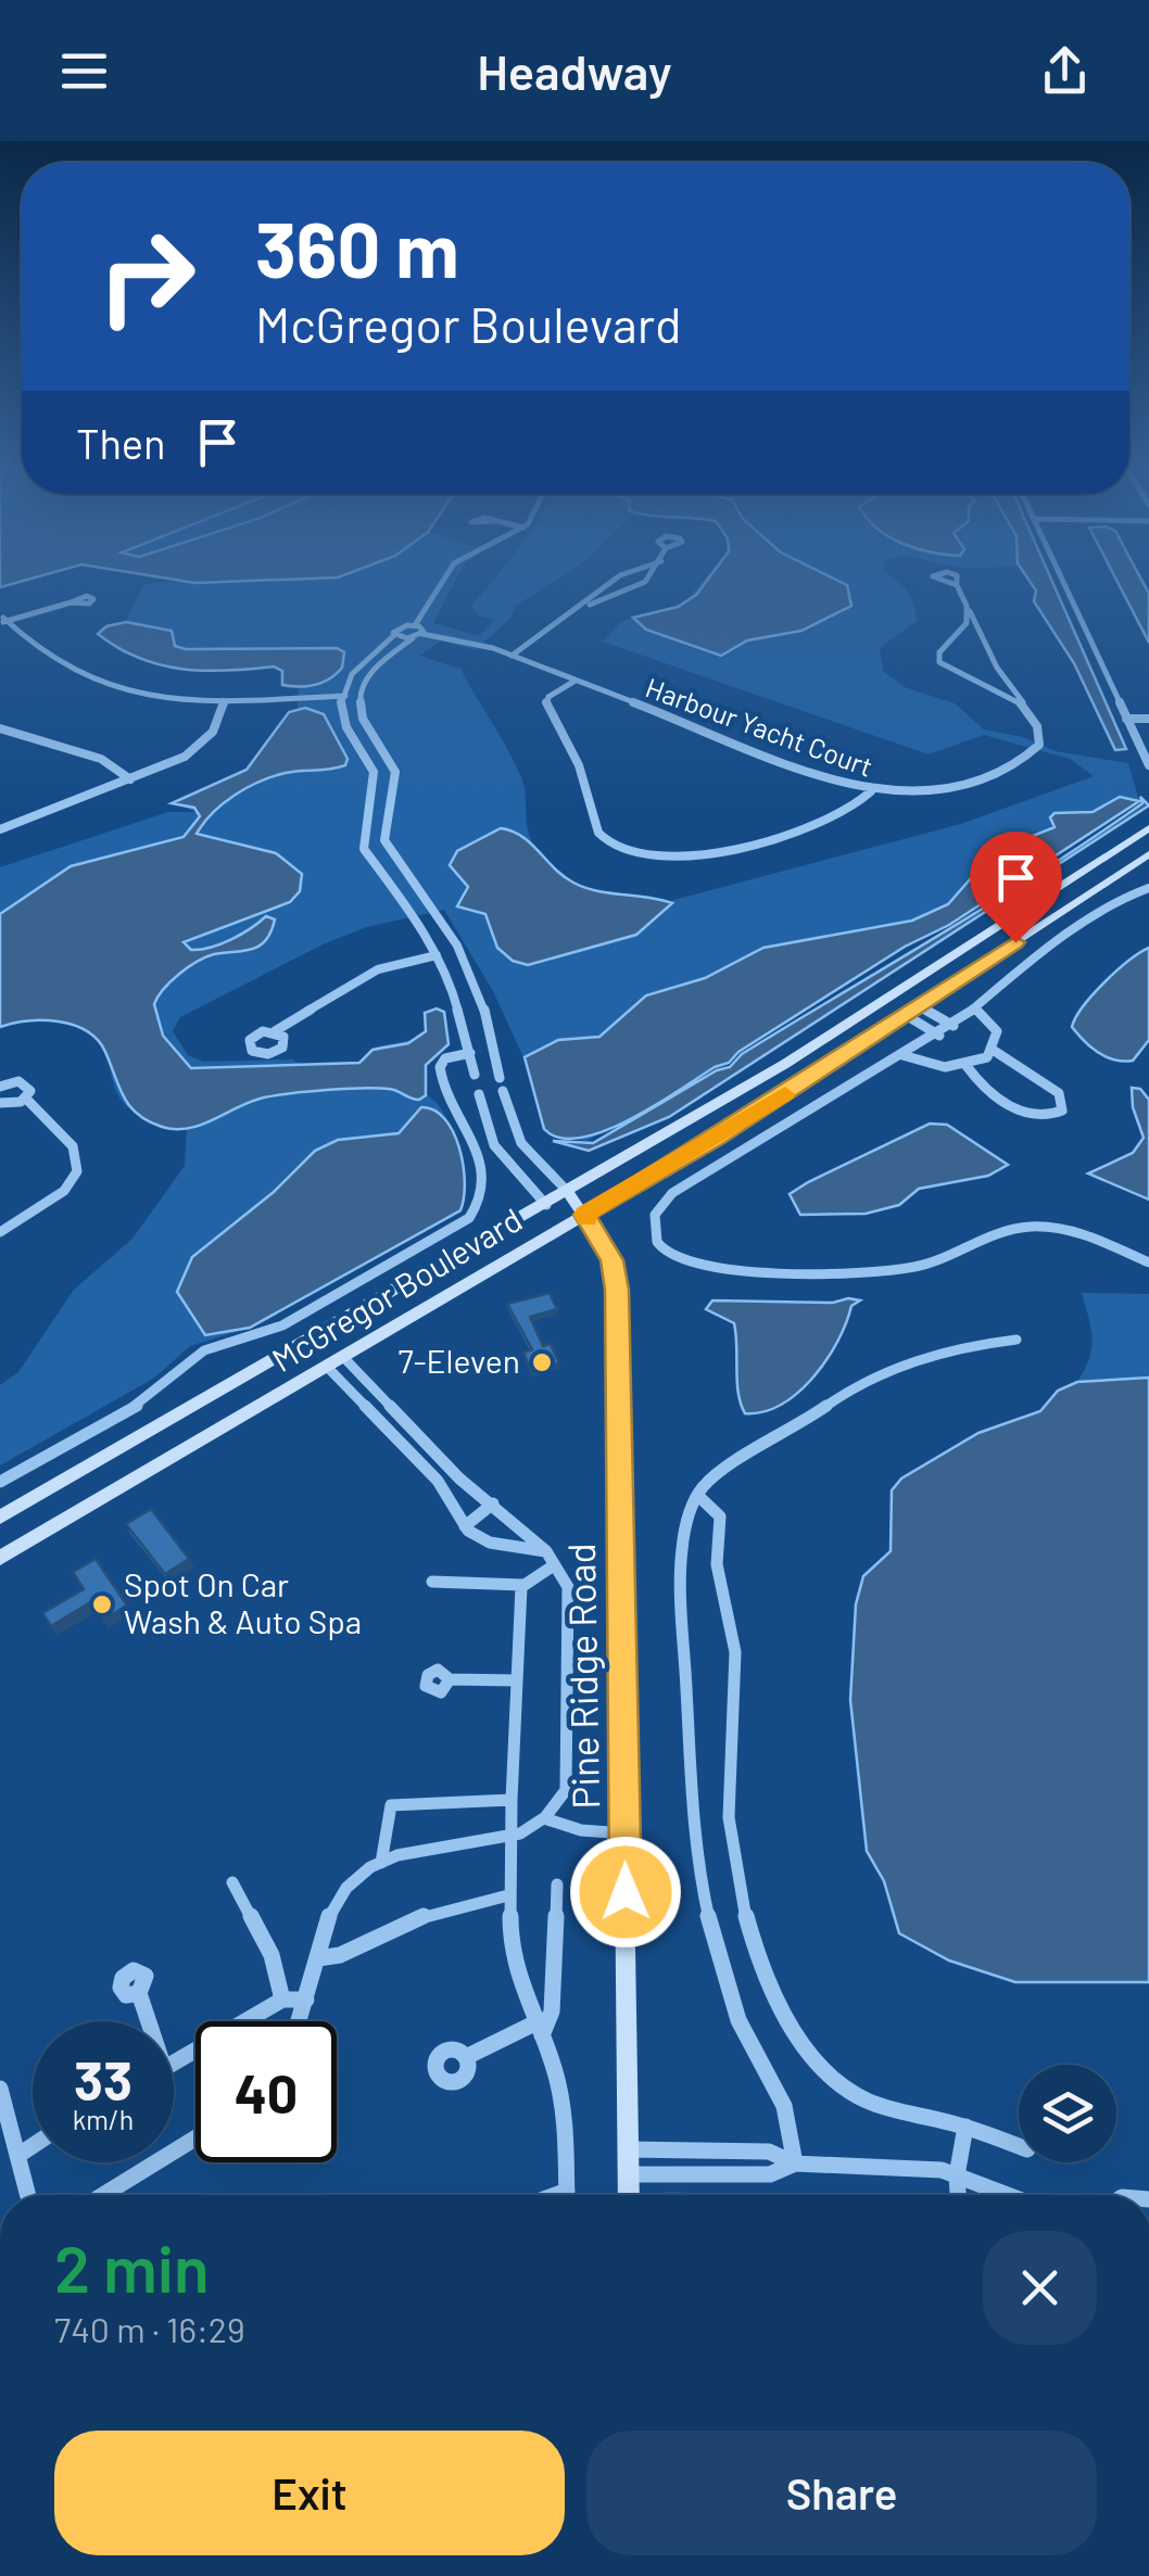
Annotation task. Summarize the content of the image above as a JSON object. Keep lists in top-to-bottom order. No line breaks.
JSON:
{"streets":{"main road":["McGregor Boulevard","Pine Ridge Road"],"street":["Harbour Yacht Court"]},"crossings":[["McGregor Boulevard","Pine Ridge Road"]],"places":["7-Eleven","Spot On Car Wash & Auto Spa"],"page":{"header":"Headway","turn":["360 m","McGregor Boulevard"],"then":"Then","speed":"33 km/h","limit":"40","heading":["2 min","740 m · 16:29"],"buttons":["Exit","Share"]}}
